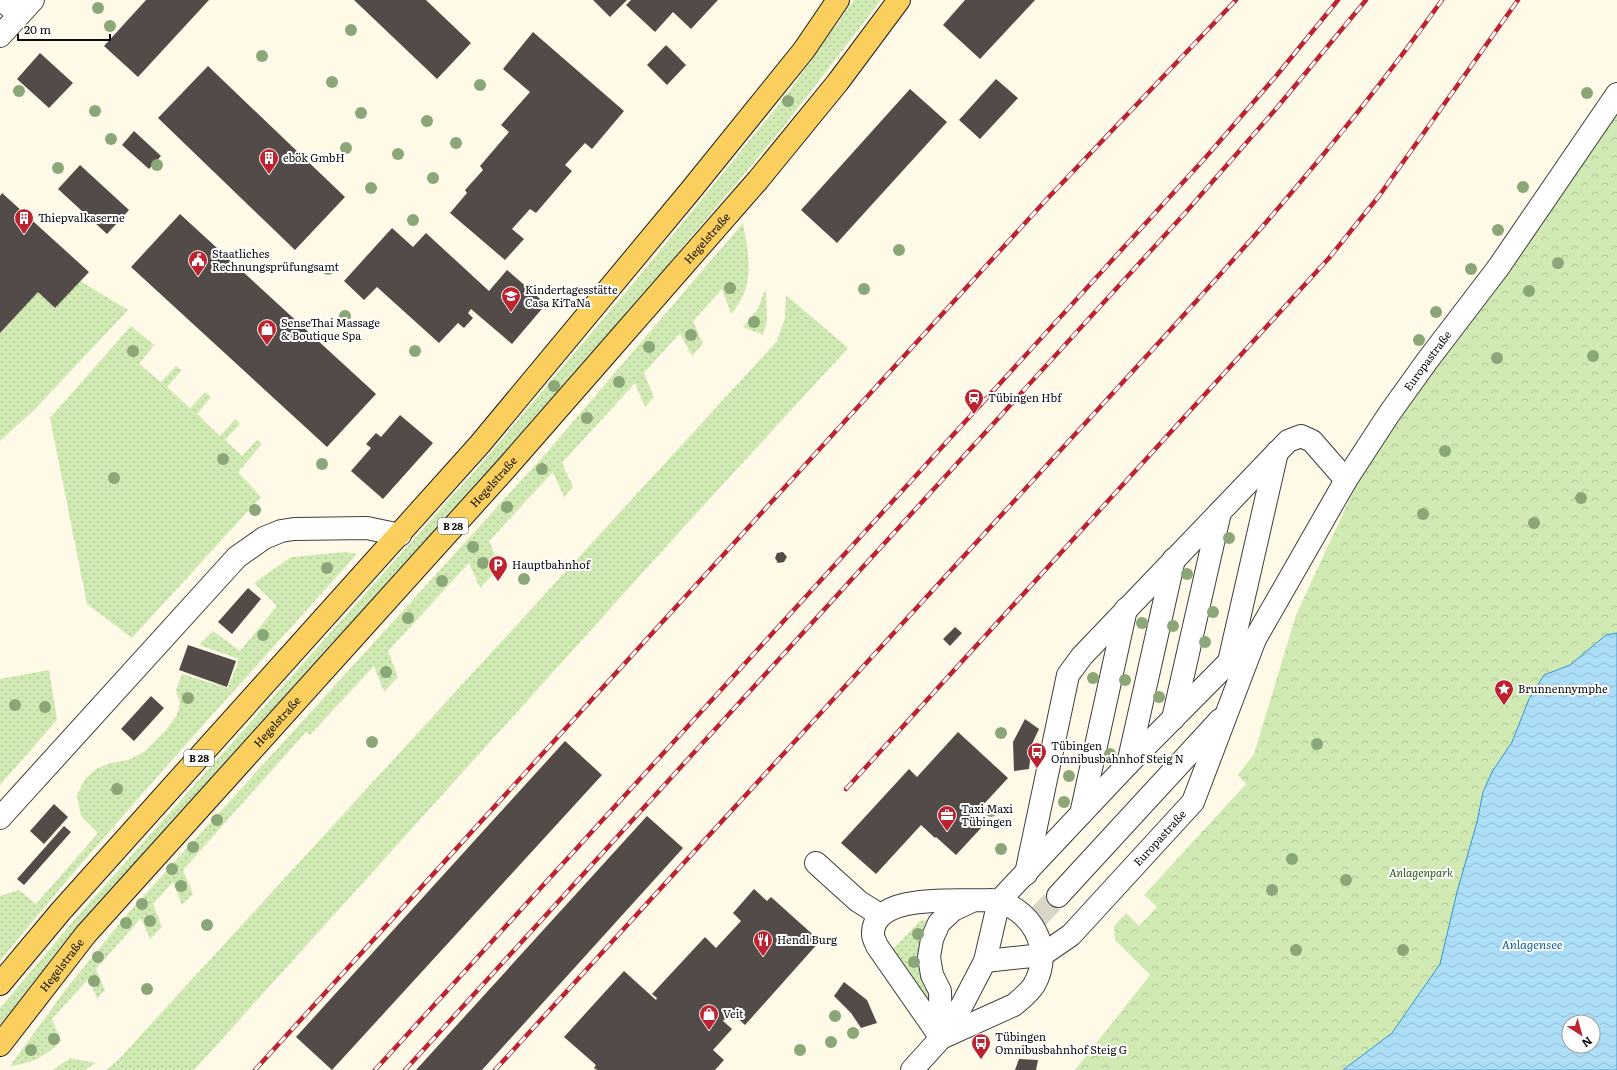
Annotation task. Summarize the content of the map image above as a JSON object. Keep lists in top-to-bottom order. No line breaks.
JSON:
{"streets":{"main road":["Hegelstraße","B 28"],"street":["Europastraße"]},"water":["Anlagensee"],"parks":["Anlagenpark"],"places":{"building":["ebök GmbH","Thiepvalkaserne"],"public building":["Staatliches Rechnungsprüfungsamt"],"school or university":["Kindertagesstätte Casa KiTaNa"],"shop":["SenseThai Massage & Boutique Spa","Veit"],"station":["Tübingen Hbf"],"parking":["Hauptbahnhof"],"place":["Brunnennymphe"],"bus stop":["Tübingen Omnibusbahnhof Steig N","Tübingen Omnibusbahnhof Steig G"],"office":["Taxi Maxi Tübingen"],"restaurant":["Hendl Burg"]},"scale_bar":"20 m","north":"bottom right"}
